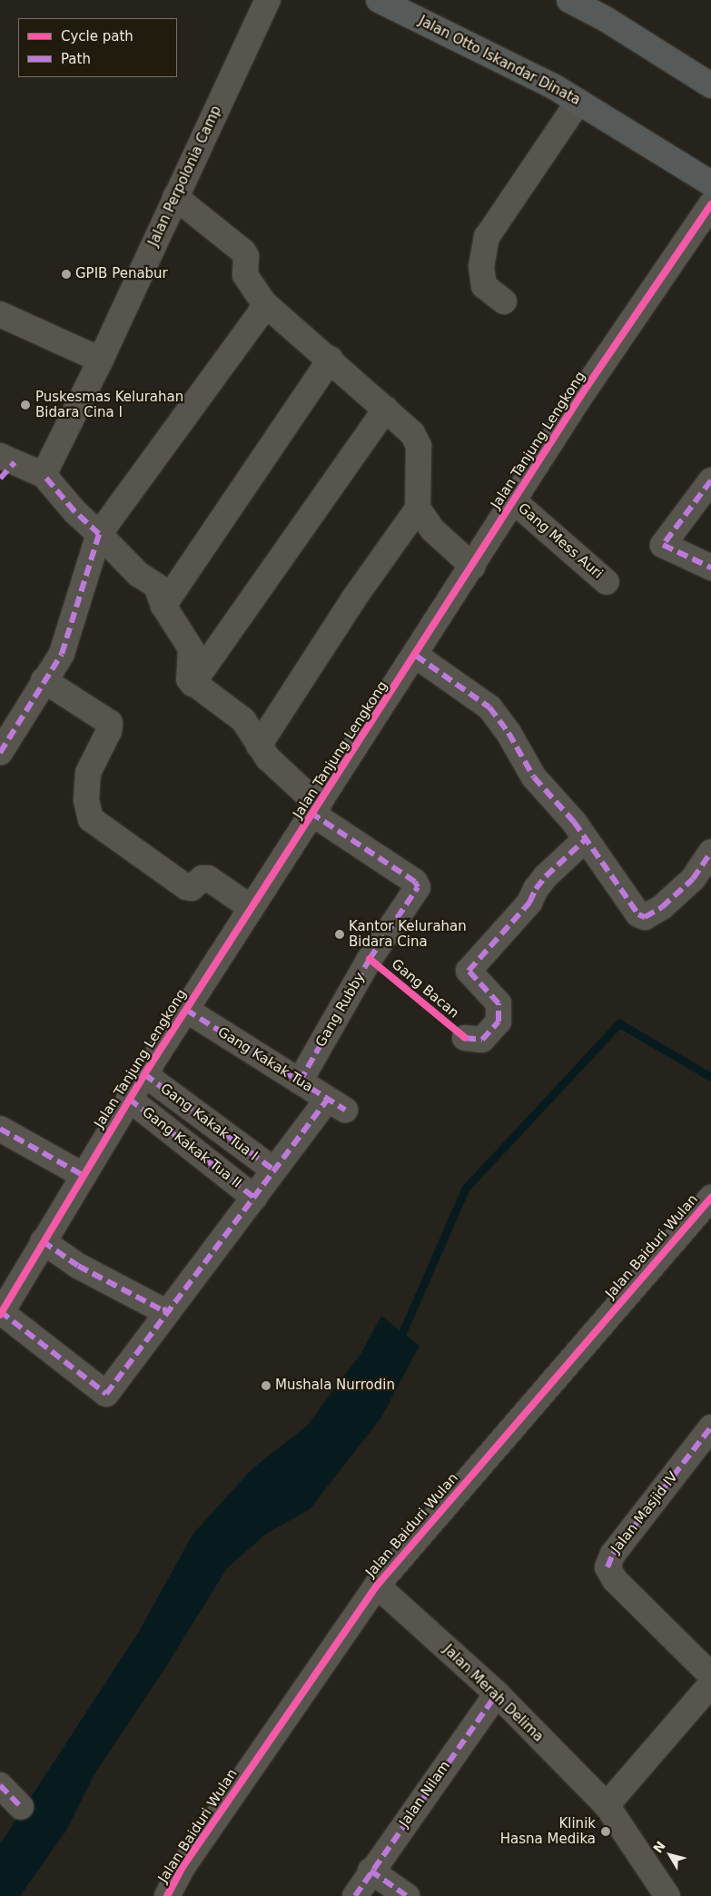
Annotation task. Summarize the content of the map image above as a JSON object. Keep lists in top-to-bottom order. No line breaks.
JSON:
{"streets":{"main road":["Jalan Otto Iskandar Dinata"],"street":["Jalan Perpolonia Camp","Jalan Tanjung Lengkong","Gang Mess Auri","Gang Rubby","Gang Kakak Tua","Gang Kakak Tua I","Gang Kakak Tua II","Jalan Baiduri Wulan","Jalan Masjid IV","Jalan Merah Delima","Jalan Nilam"],"cycle path":["Gang Bacan"]},"crossings":[["Jalan Tanjung Lengkong","Gang Mess Auri"],["Jalan Tanjung Lengkong","Gang Rubby"],["Jalan Tanjung Lengkong","Gang Kakak Tua"],["Jalan Tanjung Lengkong","Gang Kakak Tua I"],["Jalan Tanjung Lengkong","Gang Kakak Tua II"],["Gang Rubby","Gang Kakak Tua"],["Gang Kakak Tua","Gang Kakak Tua I"],["Jalan Baiduri Wulan","Jalan Merah Delima"],["Jalan Merah Delima","Jalan Nilam"]],"places":["GPIB Penabur","Puskesmas Kelurahan Bidara Cina I","Kantor Kelurahan Bidara Cina","Mushala Nurrodin","Klinik Hasna Medika"],"legend":["Cycle path","Path"],"north":"top left"}
